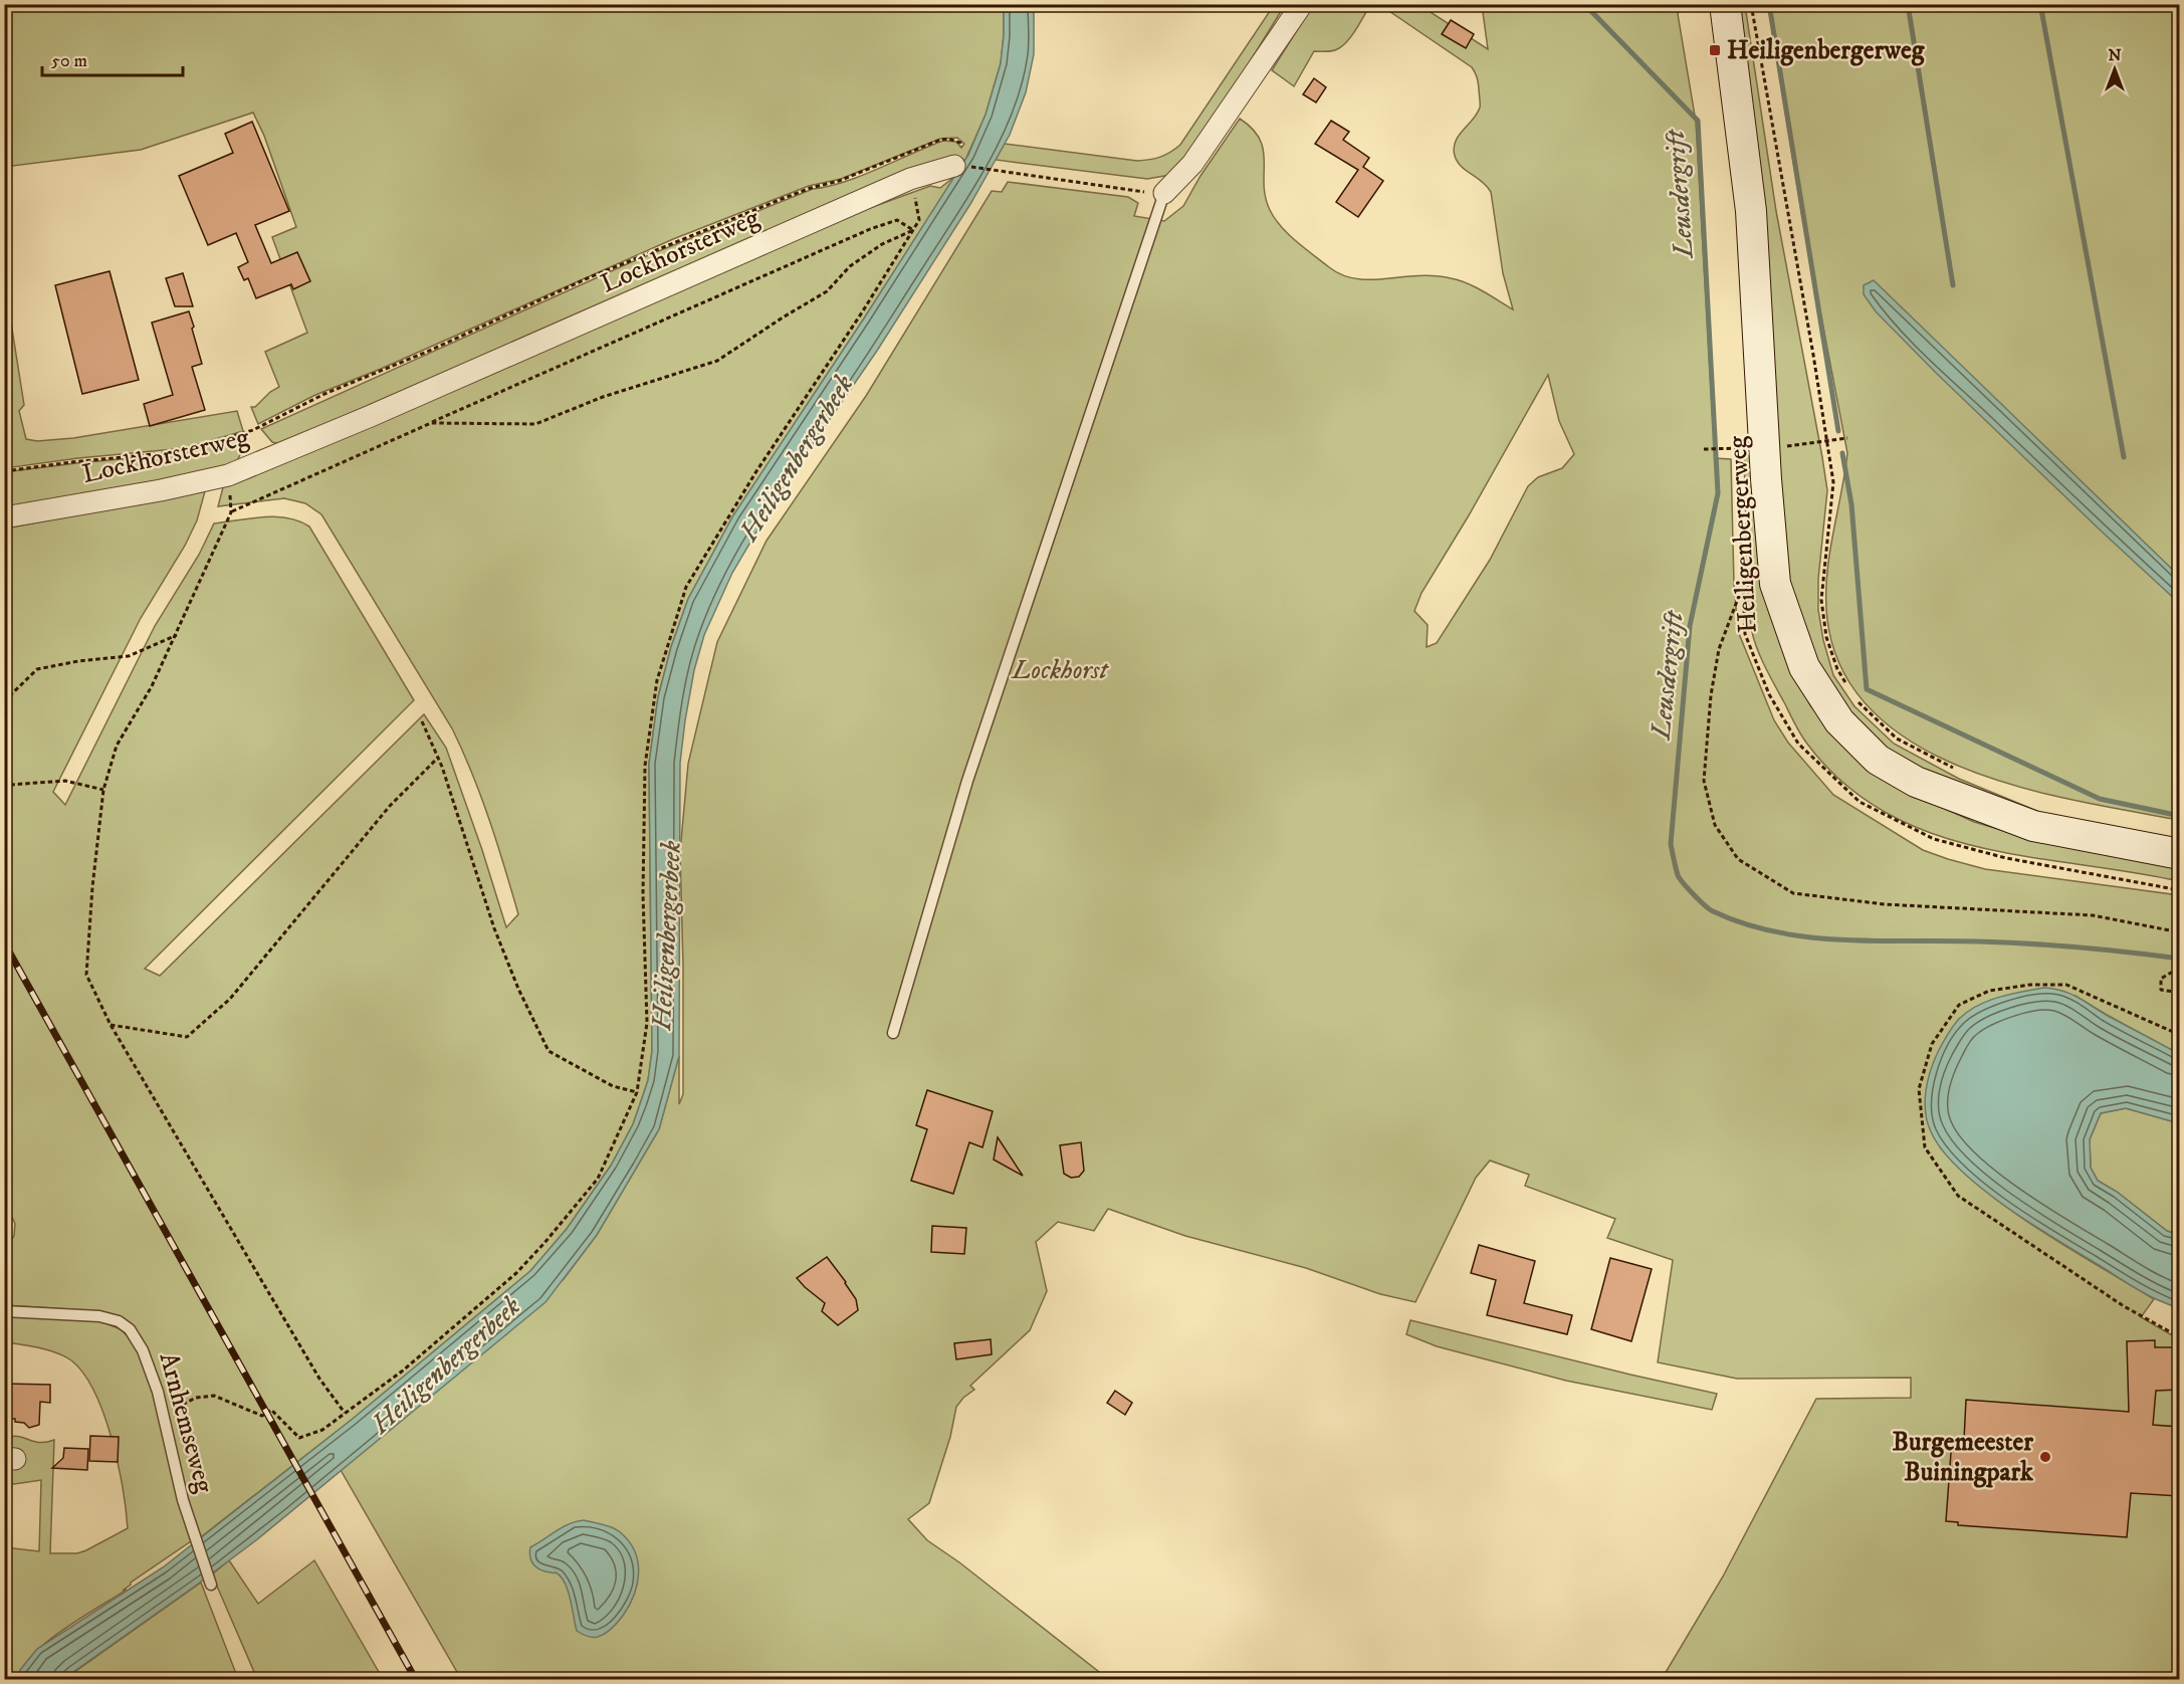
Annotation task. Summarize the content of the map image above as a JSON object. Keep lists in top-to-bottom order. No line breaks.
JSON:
{"streets":{"main road":["Heiligenbergerweg"],"street":["Lockhorsterweg"],"lane":["Arnhemseweg"]},"water":["Leusdergrift","Heiligenbergerbeek"],"parks":["Lockhorst"],"places":{"transit":["Heiligenbergerweg"],"other":["Burgemeester Buiningpark"]},"scale_bar":"50 m","north":"top"}
